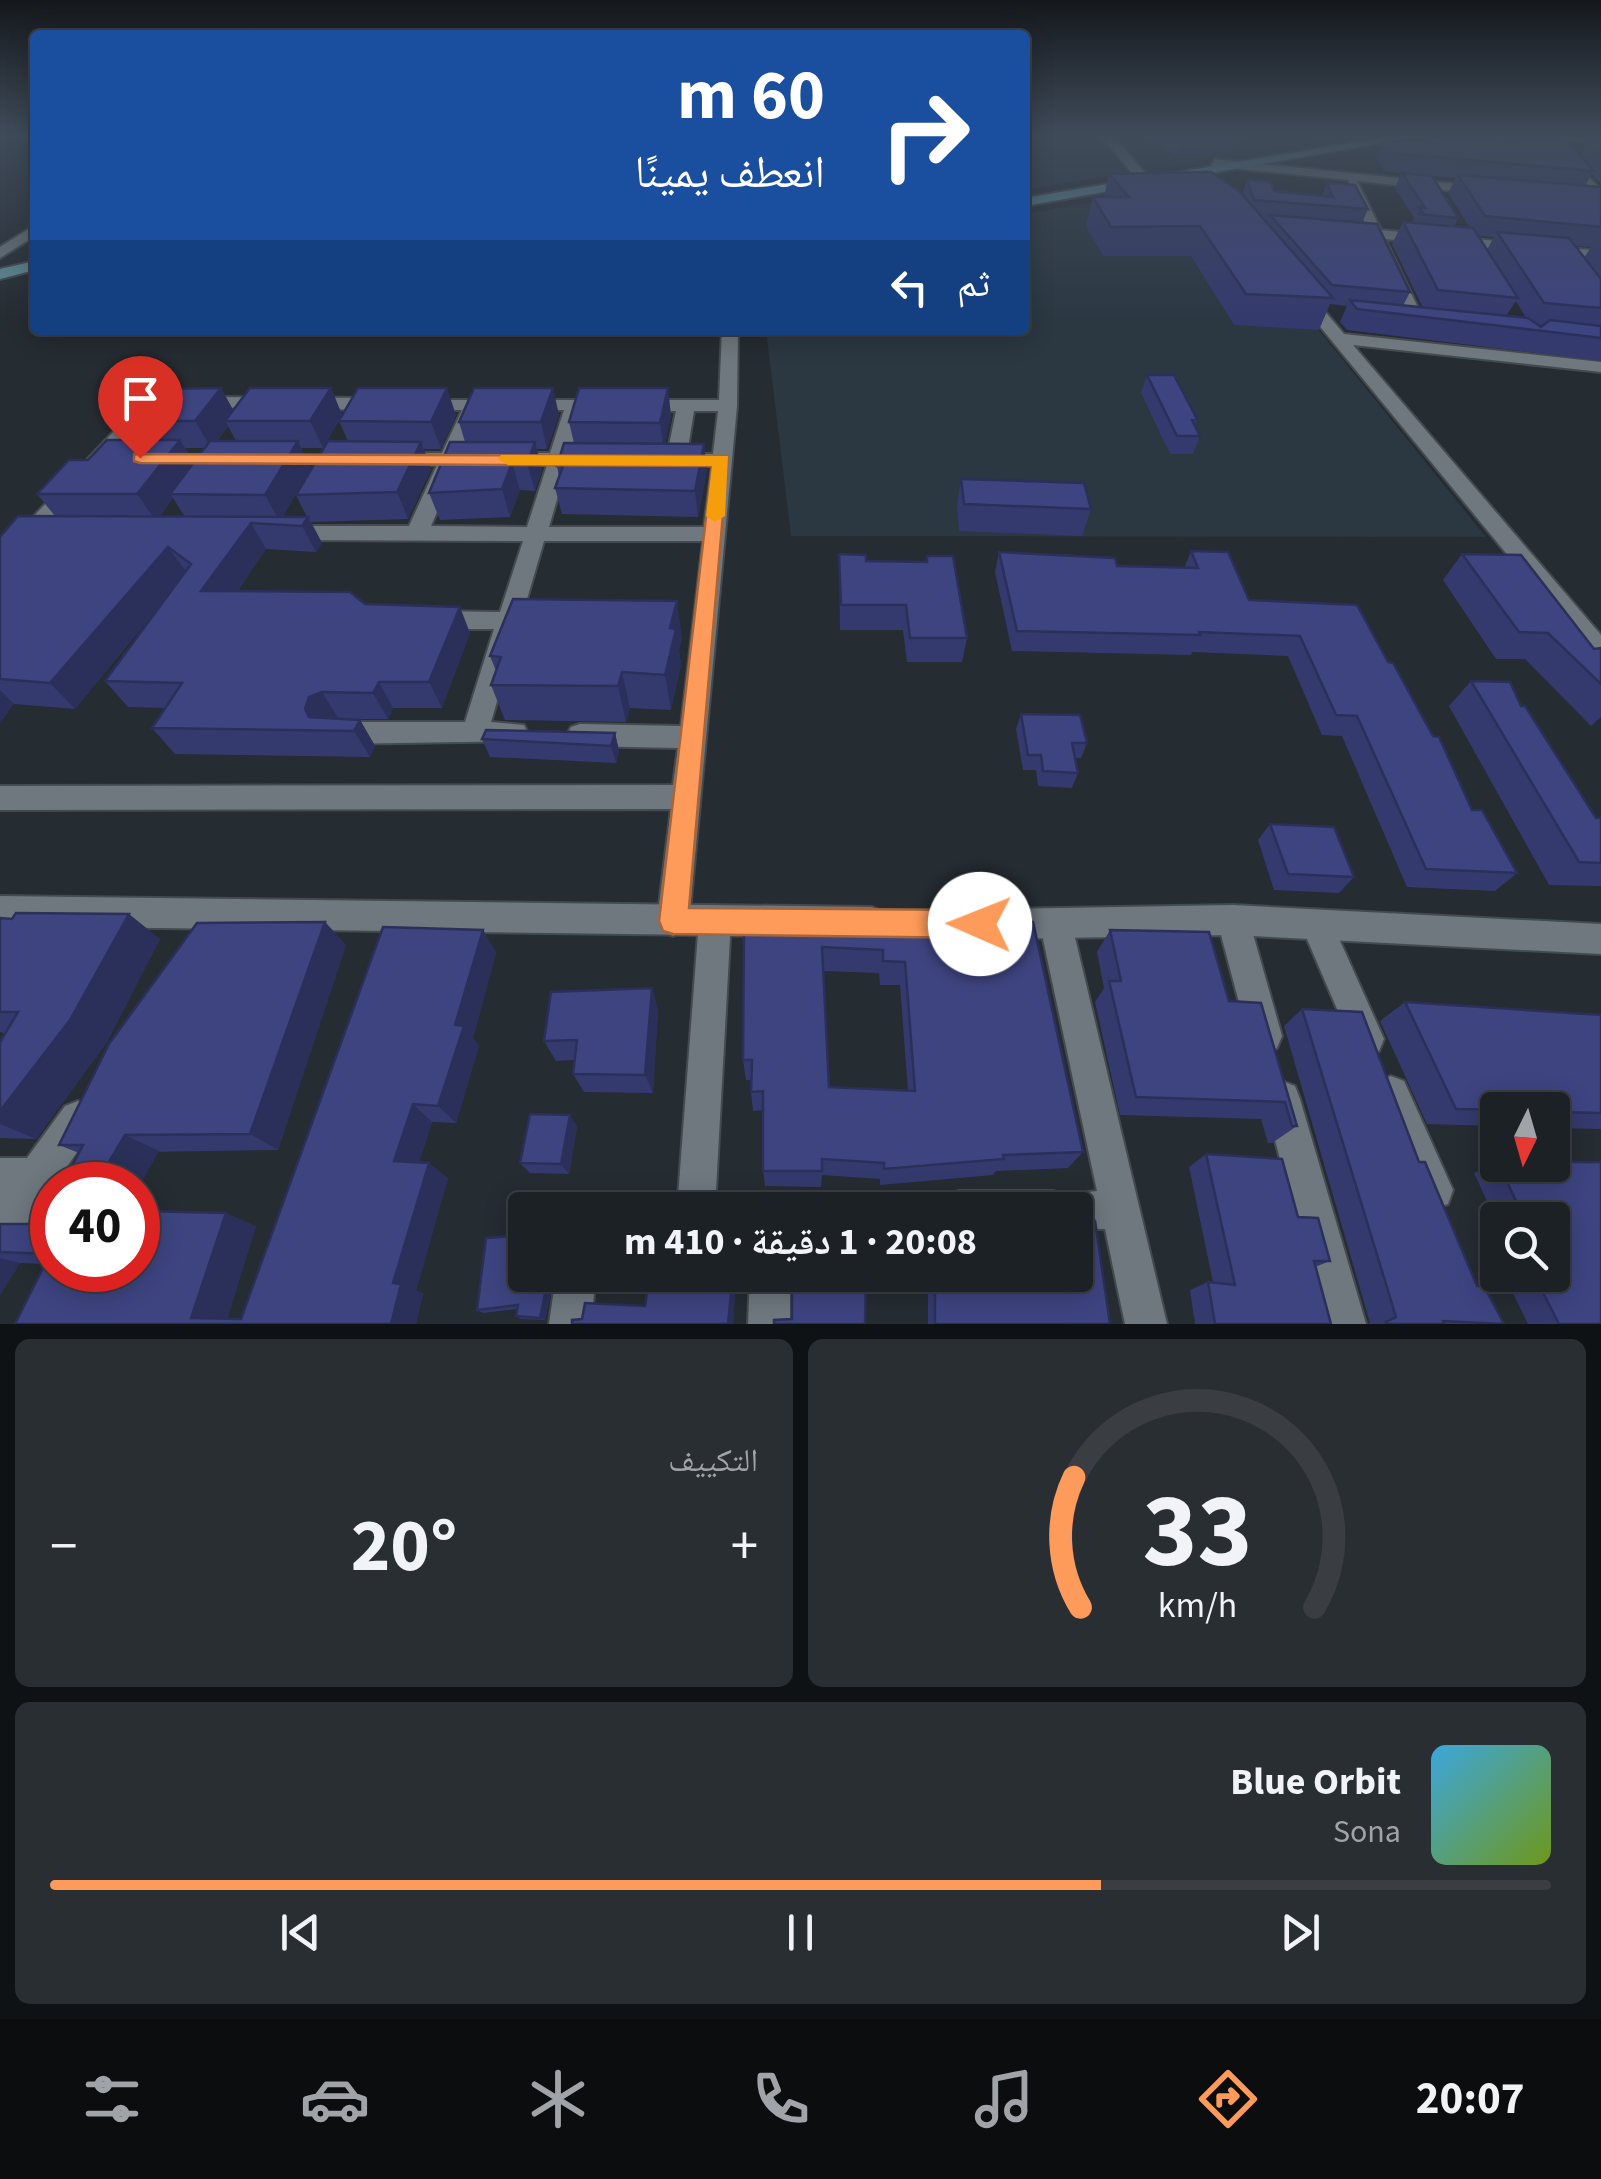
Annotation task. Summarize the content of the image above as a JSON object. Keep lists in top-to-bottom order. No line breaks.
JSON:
{"north":"bottom","page":{"turn":["60 m","انعطف يمينًا"],"then":"ثم","limit":"40","trip":"20:08 · 1 دقيقة · 410 m","tile":"التكييف","heat":["−","20°","+"],"song":["Blue Orbit","Sona"],"tabs":"20:07","gauge":["33","km/h"]}}
